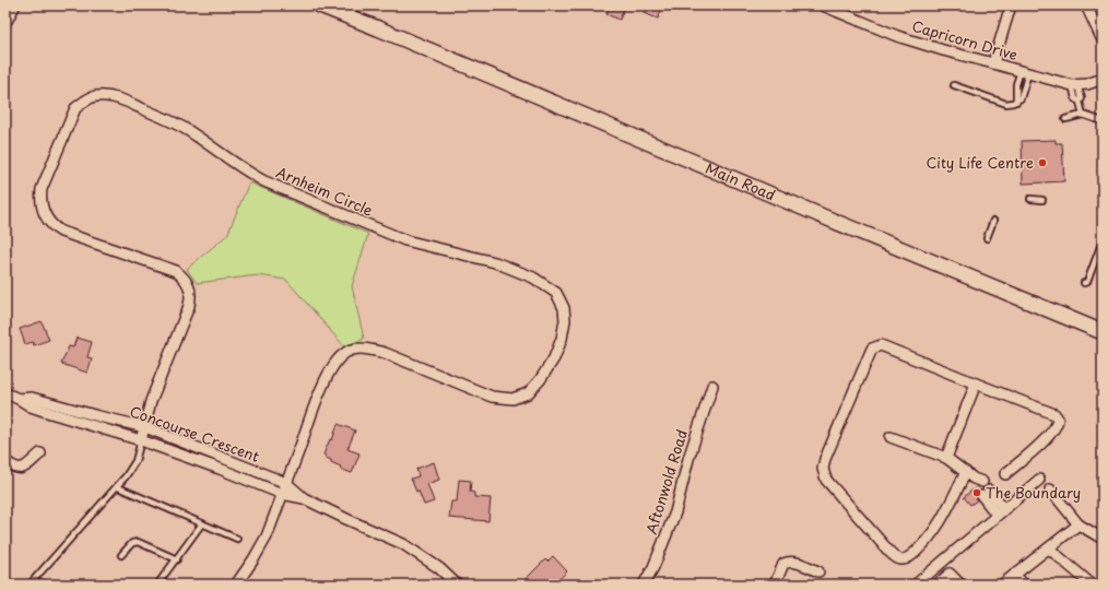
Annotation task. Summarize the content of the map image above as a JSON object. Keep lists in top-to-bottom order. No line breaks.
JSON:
{"streets":{"main road":["Main Road"],"street":["Capricorn Drive","Arnheim Circle","Concourse Crescent","Aftonwold Road"]},"crossings":[["Arnheim Circle","Concourse Crescent"]],"places":["City Life Centre","The Boundary"]}
